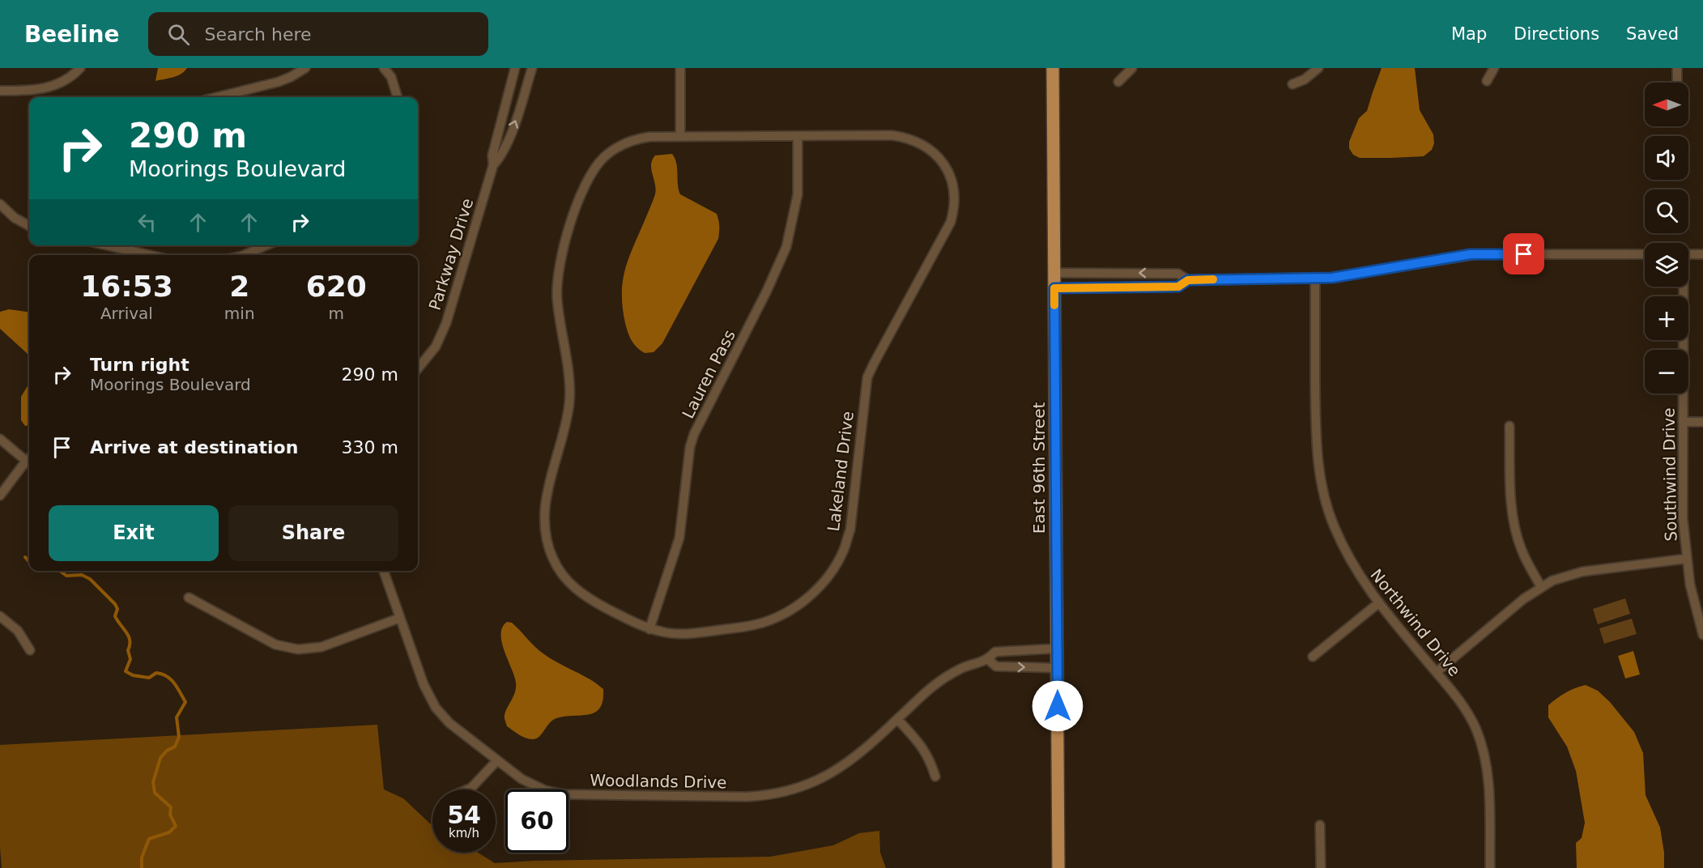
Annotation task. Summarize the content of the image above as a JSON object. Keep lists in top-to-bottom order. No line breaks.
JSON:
{"streets":{"main road":["East 96th Street"],"street":["Parkway Drive","Lauren Pass","Lakeland Drive","Southwind Drive","Northwind Drive","Woodlands Drive"]},"crossings":[["Lauren Pass","Lakeland Drive"],["East 96th Street","Woodlands Drive"]],"north":"left","page":{"header":"Beeline","search":"Search here","nav":["Map","Directions","Saved"],"map_buttons":["+","−"],"turn":["290 m","Moorings Boulevard"],"eta":["16:53","Arrival","2","min","620","m"],"list":[{"name":"Turn right","note":"Moorings Boulevard","value":"290 m"},{"name":"Arrive at destination","value":"330 m"}],"buttons":["Exit","Share"],"speed":"54 km/h","limit":"60"}}
